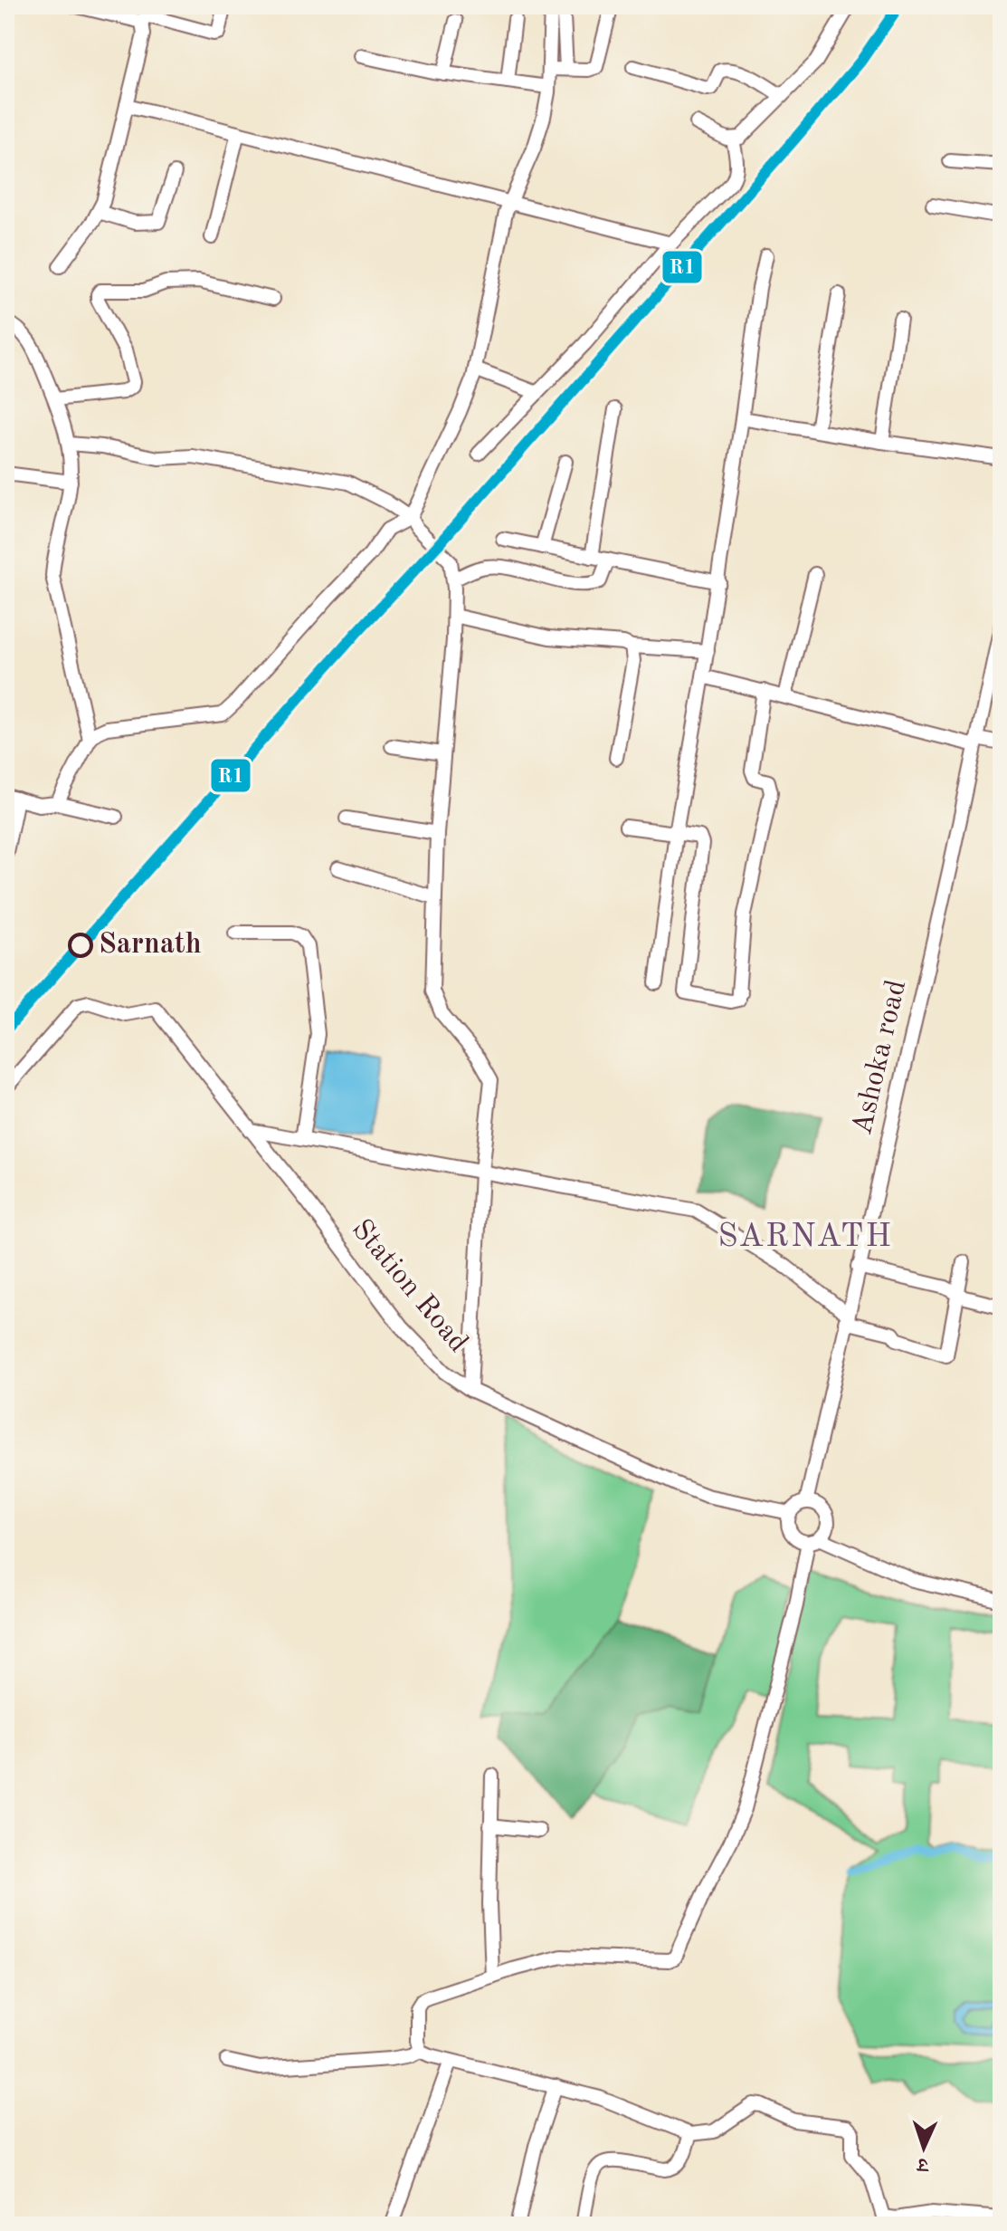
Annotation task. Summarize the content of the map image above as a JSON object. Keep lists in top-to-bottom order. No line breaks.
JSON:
{"streets":{"street":["Ashoka road","Station Road"]},"crossings":[["Ashoka road","Station Road"]],"districts":["SARNATH"],"places":["Sarnath"],"lines":["transit line R1"],"north":"bottom"}
